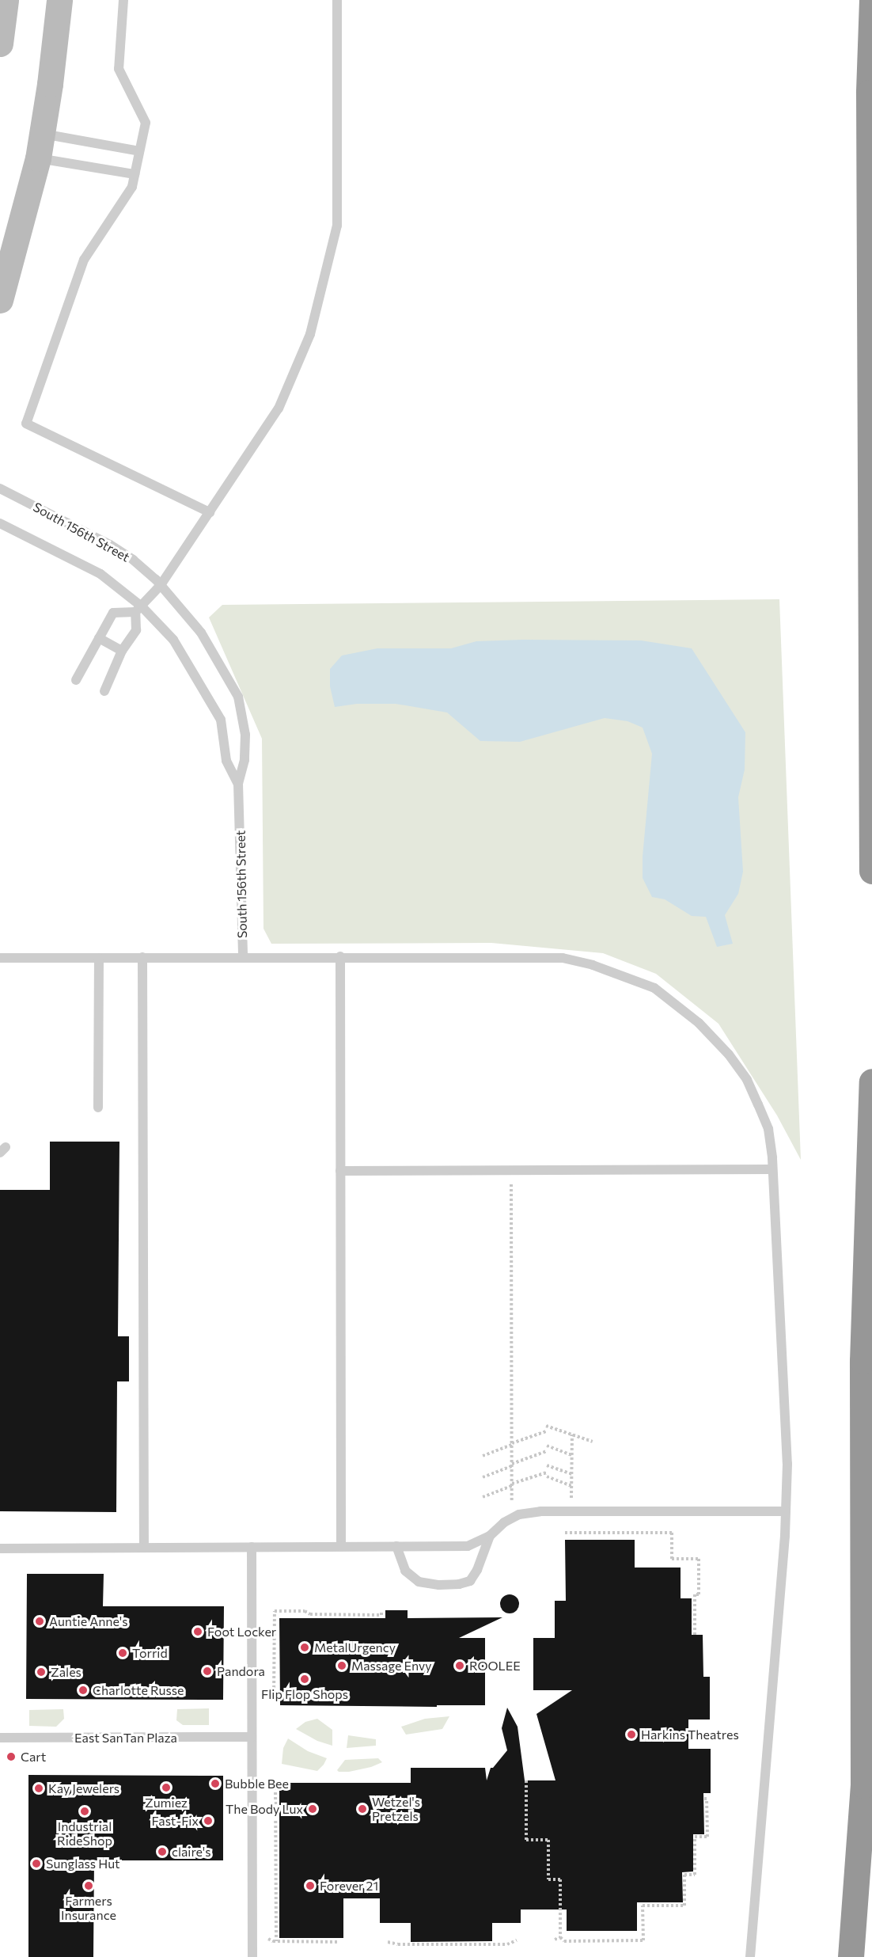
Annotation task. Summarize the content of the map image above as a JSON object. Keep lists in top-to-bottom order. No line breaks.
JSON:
{"streets":{"lane":["South 156th Street","East SanTan Plaza"]},"places":["Auntie Anne's","Foot Locker","MetalUrgency","Torrid","Massage Envy","ROOLEE","Pandora","Zales","Flip Flop Shops","Charlotte Russe","Harkins Theatres","Cart","Bubble Bee","Zumiez","Kay Jewelers","The Body Lux","Wetzel's Pretzels","Industrial RideShop","Fast-Fix","claire's","Sunglass Hut","Farmers Insurance","Forever 21"]}
